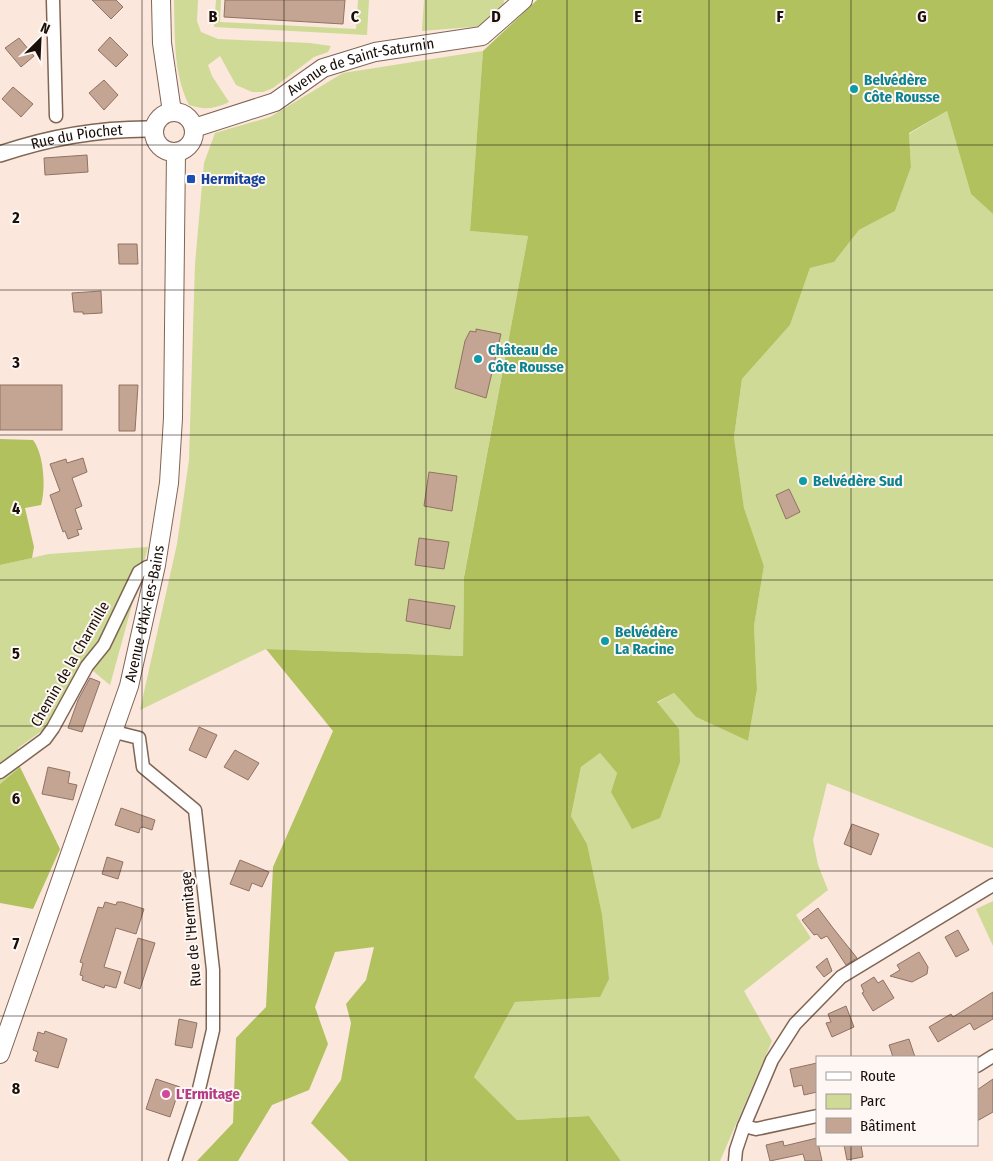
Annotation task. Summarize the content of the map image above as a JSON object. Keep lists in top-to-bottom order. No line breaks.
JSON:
{"streets":{"main road":["Avenue de Saint-Saturnin","Avenue d'Aix-les-Bains"],"street":["Rue du Piochet","Chemin de la Charmille","Rue de l'Hermitage"]},"crossings":[["Avenue de Saint-Saturnin","Rue du Piochet"],["Avenue de Saint-Saturnin","Avenue d'Aix-les-Bains"],["Rue du Piochet","Avenue d'Aix-les-Bains"],["Avenue d'Aix-les-Bains","Chemin de la Charmille"],["Avenue d'Aix-les-Bains","Rue de l'Hermitage"]],"places":{"other":["Belvédère Côte Rousse","Château de Côte Rousse","Belvédère Sud","Belvédère La Racine","L'Ermitage"],"transit":["Hermitage"]},"legend":["Route","Parc","Bâtiment"],"north":"top right","grid":{"columns":["B","C","D","E","F","G"],"rows":["2","3","4","5","6","7","8"]}}
